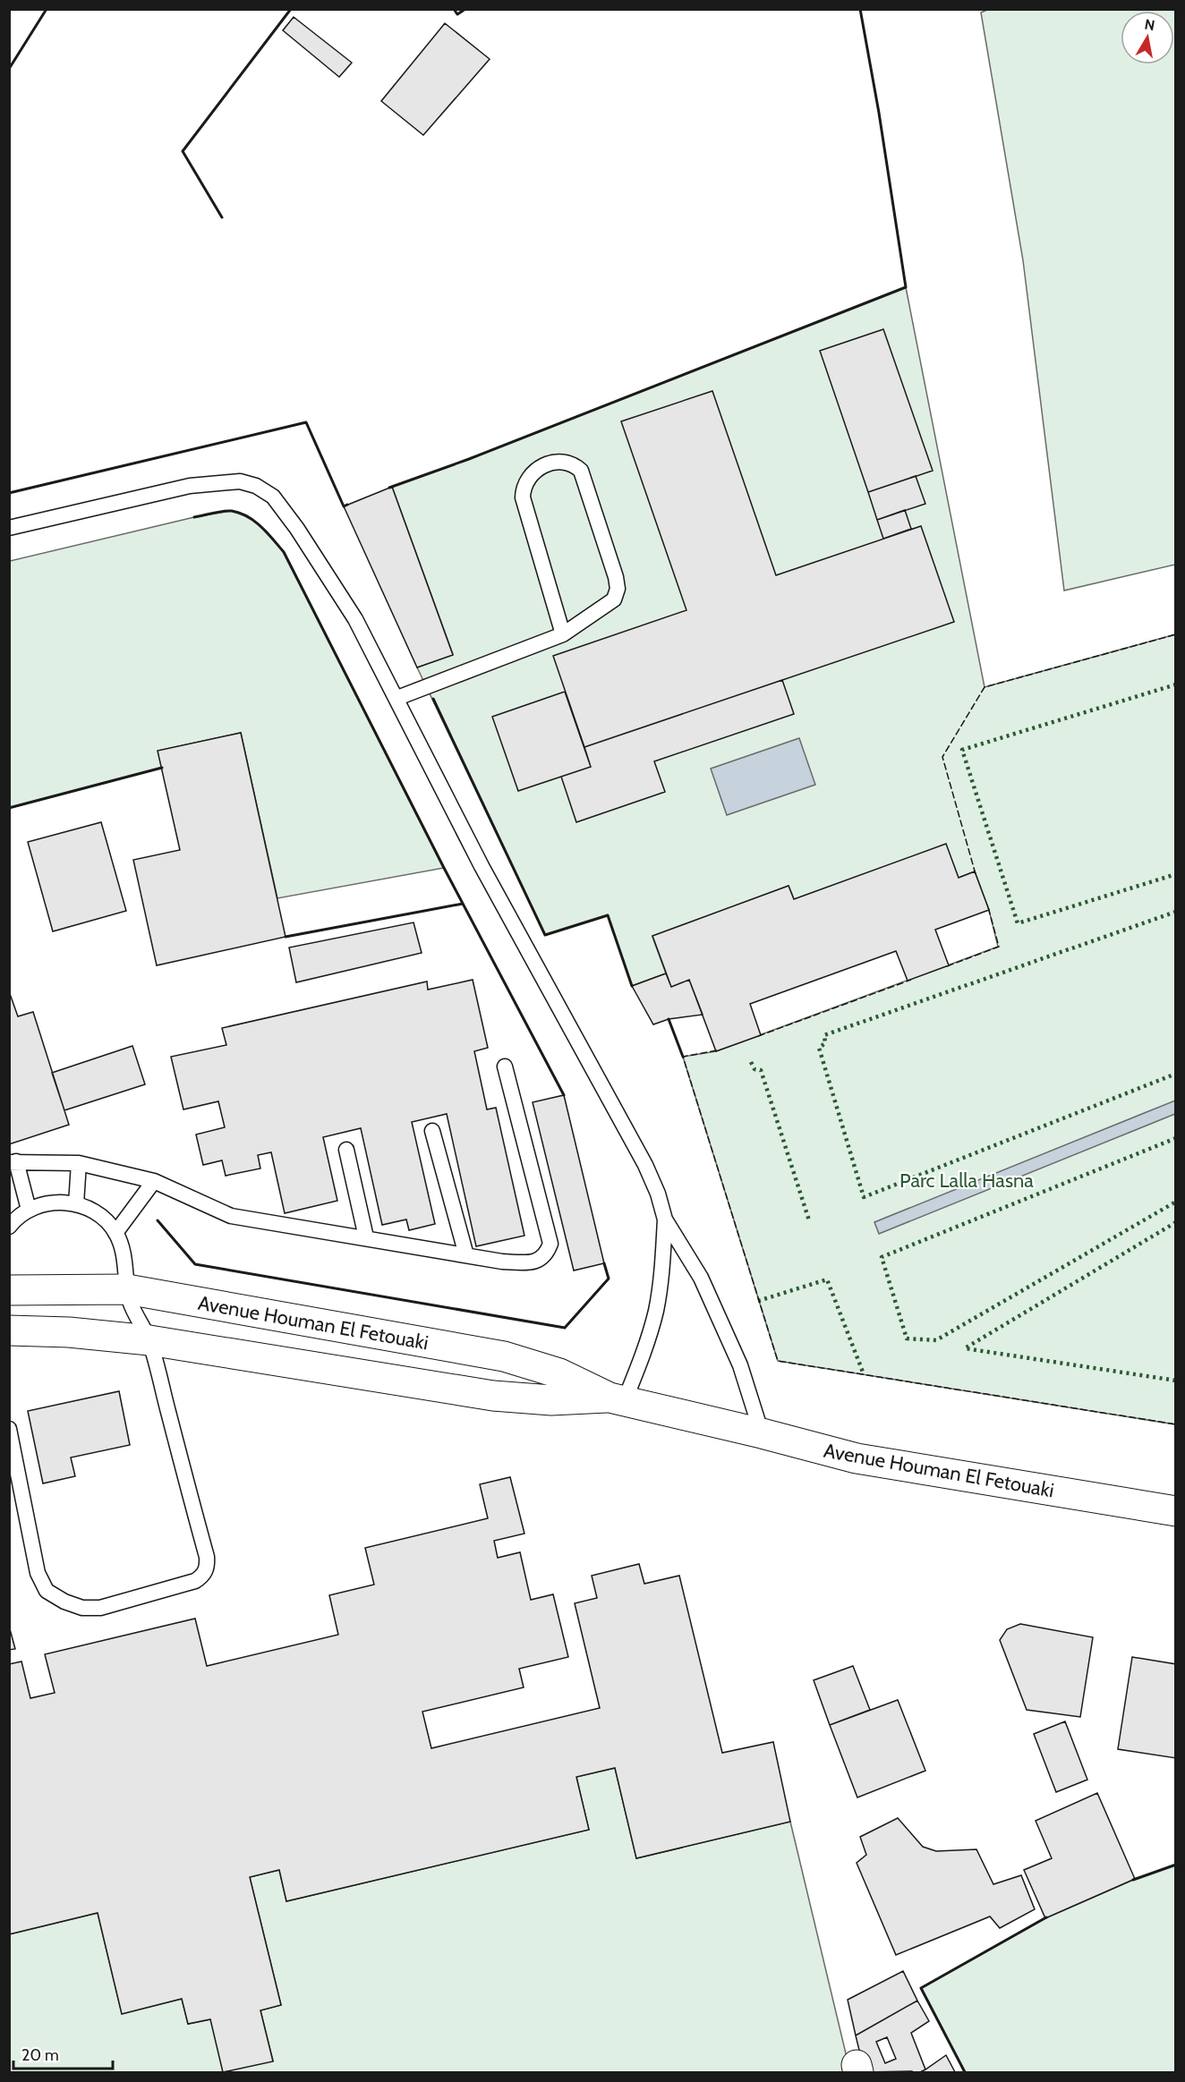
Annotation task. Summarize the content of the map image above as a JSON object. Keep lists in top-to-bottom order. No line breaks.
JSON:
{"streets":{"street":["Avenue Houman El Fetouaki"]},"parks":["Parc Lalla Hasna"],"scale_bar":"20 m","north":"top"}
